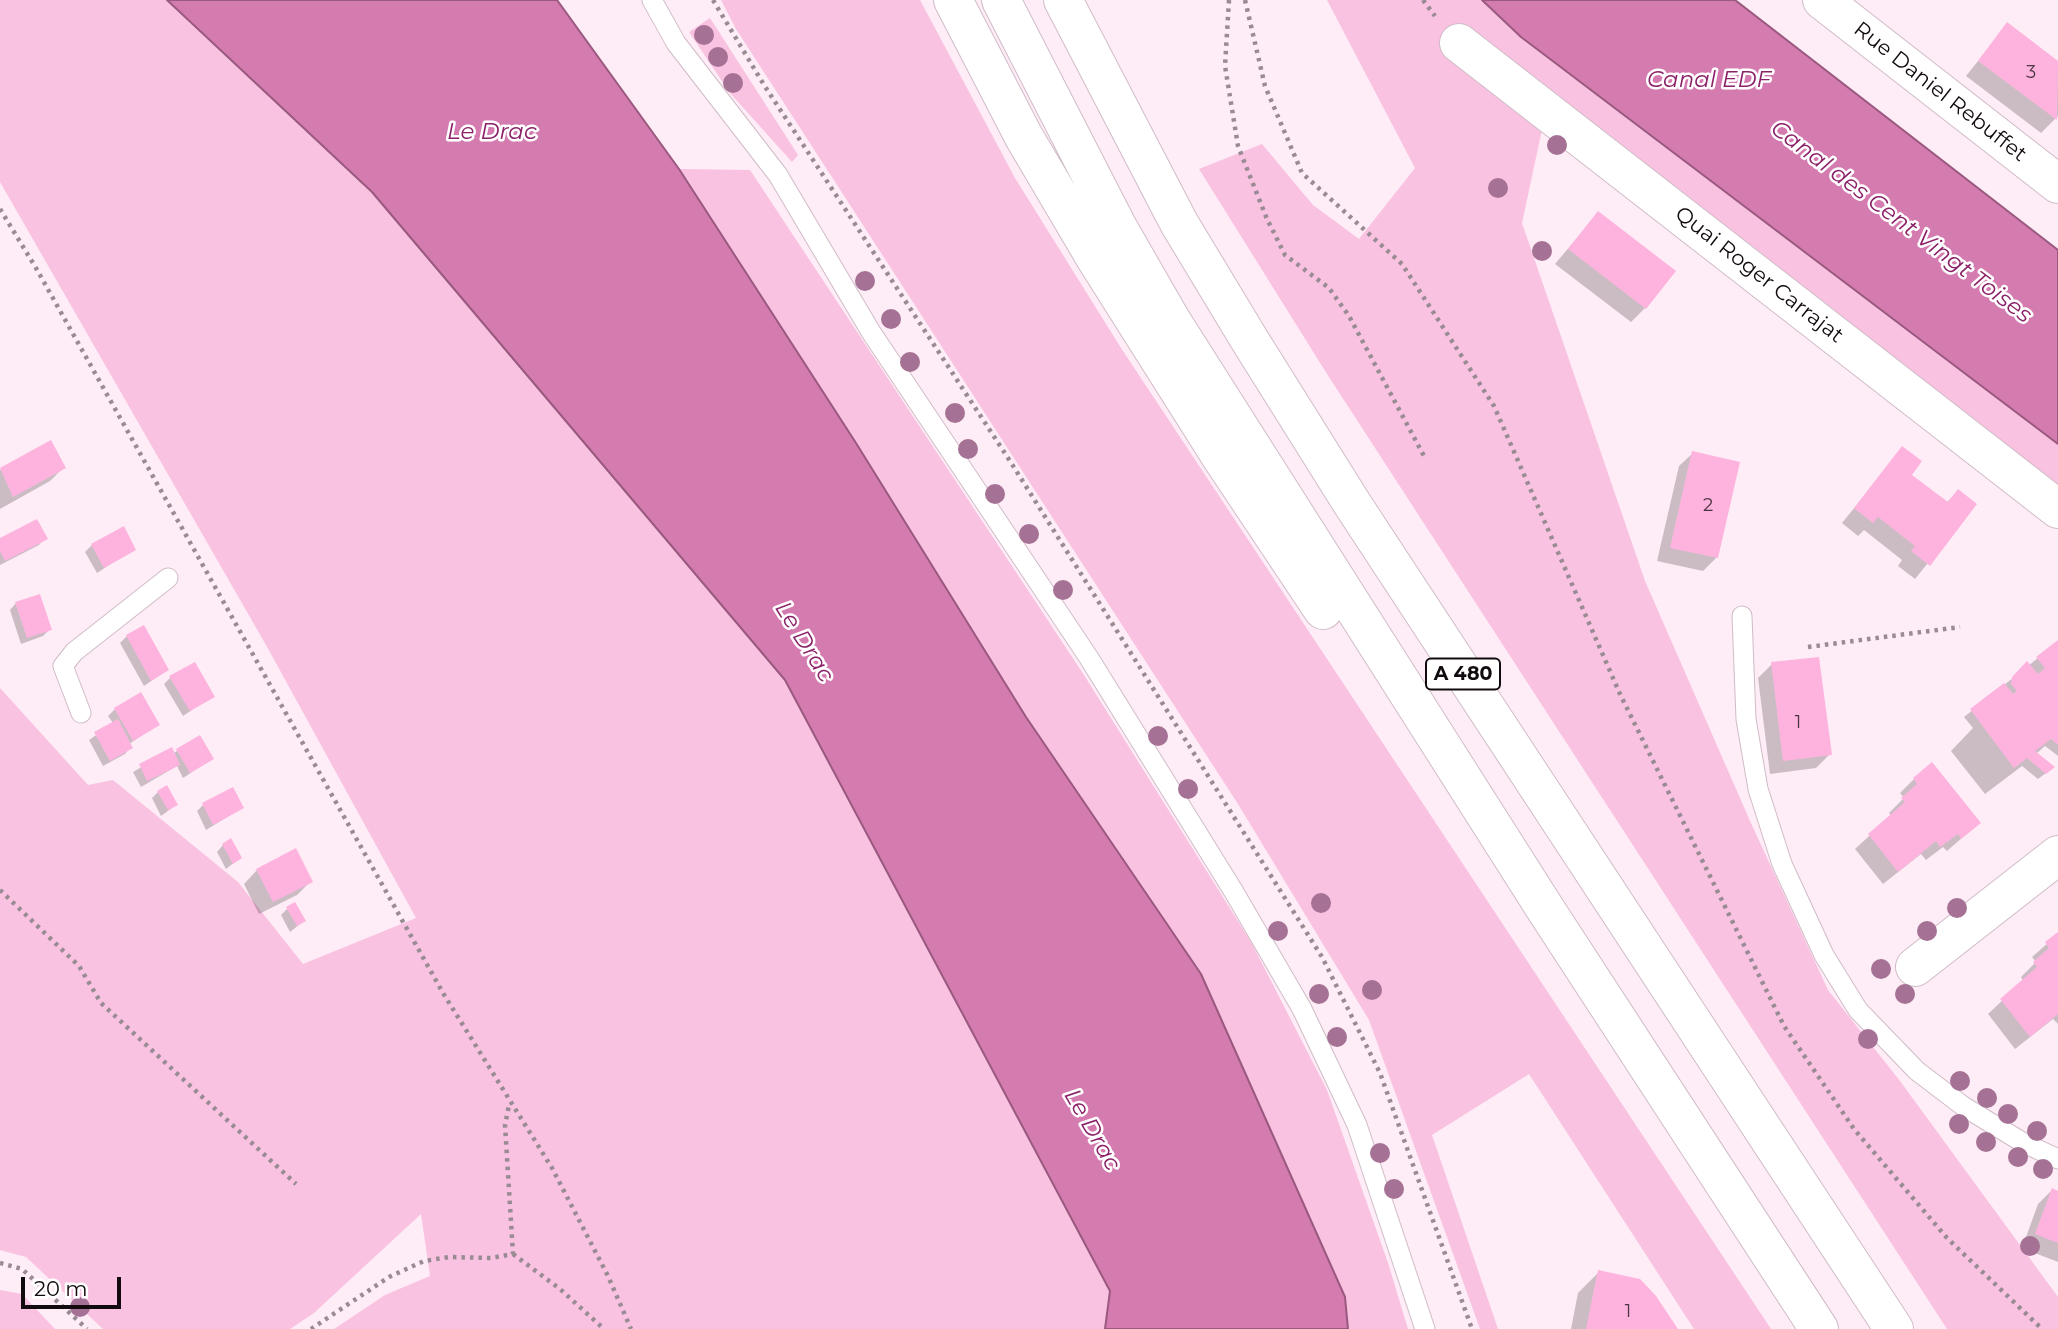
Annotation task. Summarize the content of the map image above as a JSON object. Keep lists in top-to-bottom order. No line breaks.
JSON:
{"streets":{"main road":["Rue Daniel Rebuffet","Quai Roger Carrajat","A 480"]},"water":["Canal EDF","Le Drac","Canal des Cent Vingt Toises"],"house_numbers":["3","2","1","1"],"scale_bar":"20 m"}
